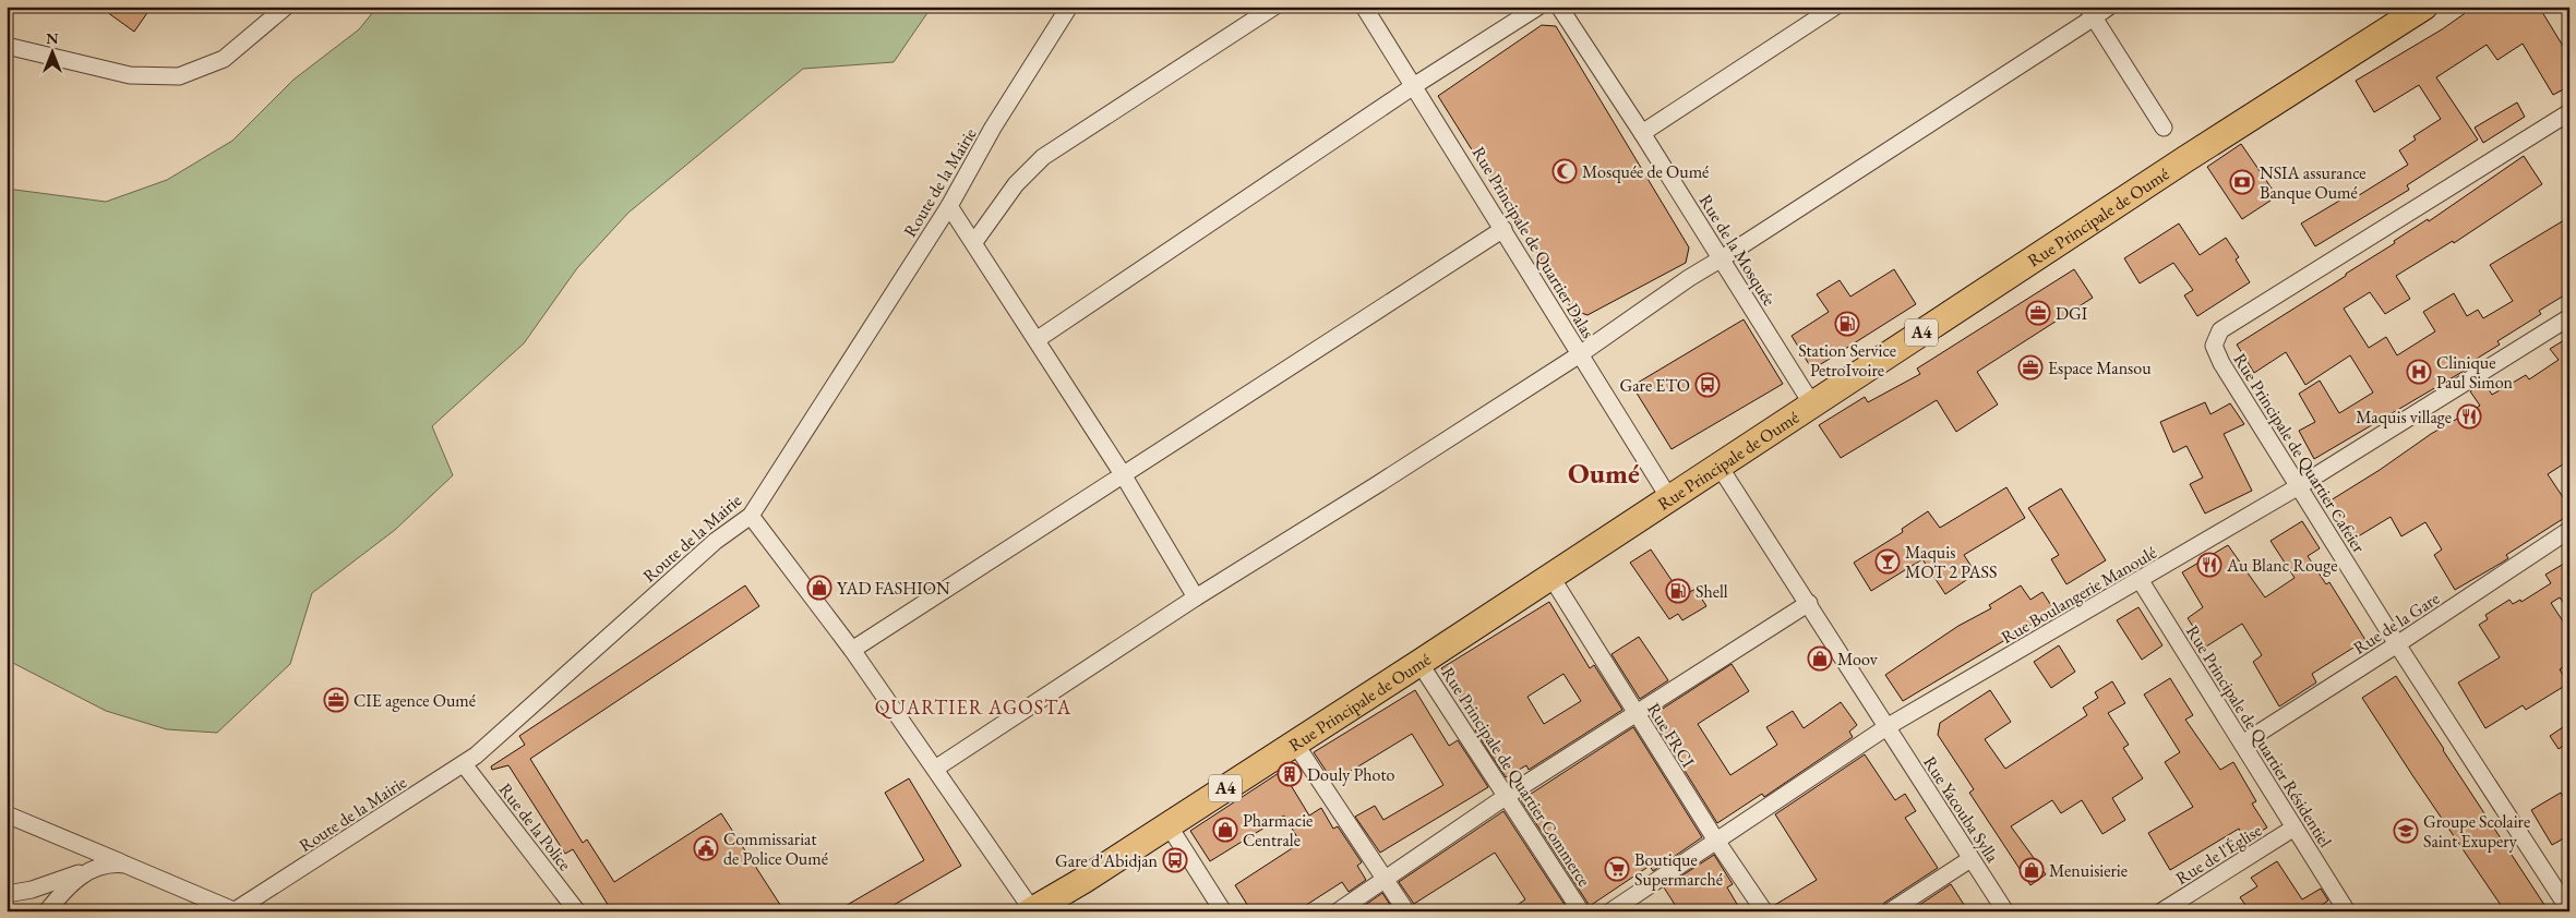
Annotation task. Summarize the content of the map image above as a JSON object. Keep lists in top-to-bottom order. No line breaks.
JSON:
{"streets":{"main road":["Rue Principale de Oumé","A4"],"street":["Route de la Mairie","Rue Principale de Quartier Dalas","Rue de la Mosquée","Rue Principale de Quartier Cafeier","Rue Boulangerie Manoulé","Rue de la Gare","Rue FRCI","Rue Principale de Quartier Résidentiel","Rue Principale de Quartier Commerce","Rue Yacouba Sylla","Rue de la Police","Rue de l'Église"]},"crossings":[["Route de la Mairie","Rue de la Police"],["Rue Principale de Oumé","Rue Principale de Quartier Dalas"],["Rue Principale de Oumé","Rue de la Mosquée"],["Rue Principale de Oumé","Rue FRCI"],["Rue Principale de Oumé","Rue Principale de Quartier Commerce"],["Rue Principale de Oumé","Rue Yacouba Sylla"],["Rue Principale de Quartier Cafeier","Rue Boulangerie Manoulé"],["Rue Principale de Quartier Cafeier","Rue de la Gare"],["Rue Boulangerie Manoulé","Rue FRCI"],["Rue Boulangerie Manoulé","Rue Principale de Quartier Résidentiel"],["Rue Boulangerie Manoulé","Rue Yacouba Sylla"],["Rue de la Gare","Rue Principale de Quartier Résidentiel"],["Rue Principale de Quartier Résidentiel","Rue de l'Église"]],"districts":["Oumé","QUARTIER AGOSTA"],"places":{"mosque":["Mosquée de Oumé"],"bank":["NSIA assurance Banque Oumé"],"office":["DGI","Espace Mansou","CIE agence Oumé"],"fuel station":["Station Service PetroIvoire","Shell"],"hospital":["Clinique Paul Simon"],"bus stop":["Gare ETO","Gare d'Abidjan"],"restaurant":["Maquis village","Au Blanc Rouge"],"bar":["Maquis MOT 2 PASS"],"shop":["YAD FASHION","Moov","Pharmacie Centrale","Menuisierie"],"building":["Douly Photo"],"school or university":["Groupe Scolaire Saint Exupery"],"public building":["Commissariat de Police Oumé"],"supermarket":["Boutique Supermarché"]},"north":"top"}
